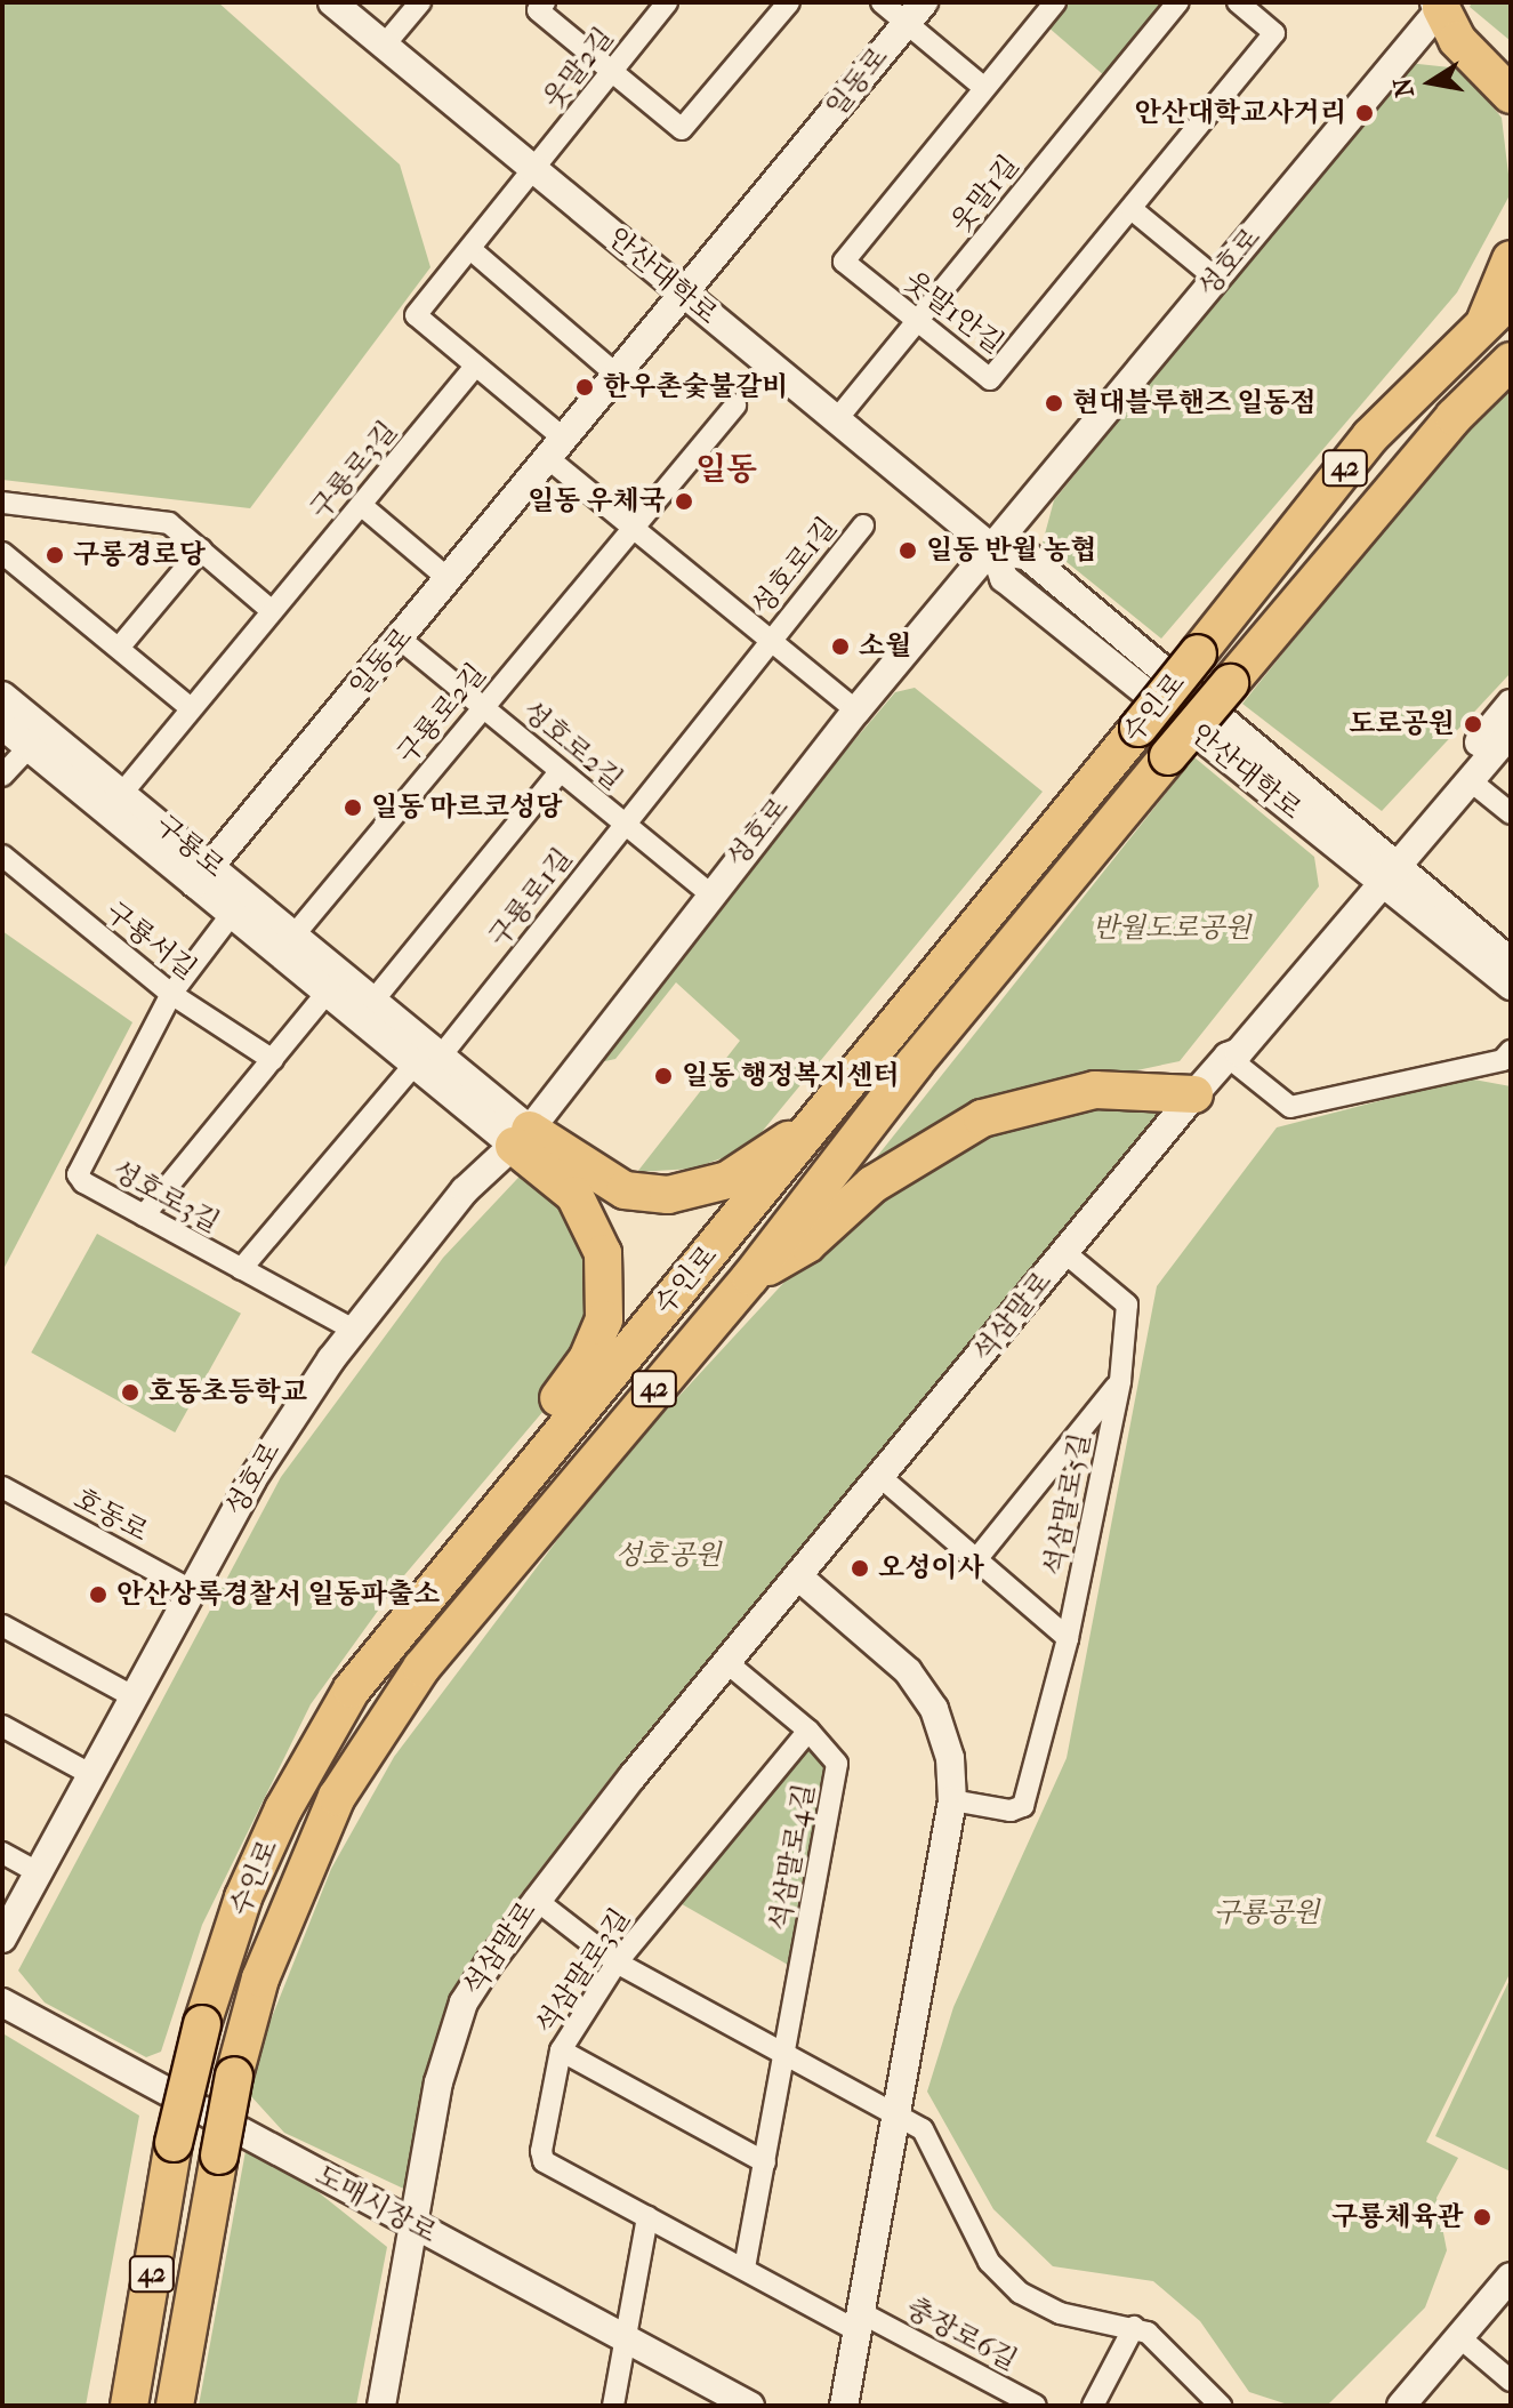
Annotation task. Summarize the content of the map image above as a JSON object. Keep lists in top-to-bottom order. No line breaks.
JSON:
{"streets":{"highway":["42","수인로"],"street":["웃말2길","일동로","웃말1길","성호로","안산대학로","웃말1안길","구룡로3길","성호로1길","구룡로2길","성호로2길","구룡로","구룡로1길","구룡서길","성호로3길","석삼말로","석삼말로5길","호동로","석삼말로4길","석삼말로3길","도매시장로","충장로6길"]},"crossings":[["웃말2길","안산대학로"],["웃말2길","구룡로3길"],["일동로","안산대학로"],["일동로","성호로1길"],["일동로","성호로2길"],["일동로","구룡로"],["웃말1길","안산대학로"],["웃말1길","웃말1안길"],["성호로","안산대학로"],["성호로","성호로1길"],["성호로","성호로2길"],["성호로","구룡로"],["성호로","성호로3길"],["성호로","호동로"],["안산대학로","석삼말로"],["구룡로3길","구룡로"],["성호로1길","구룡로2길"],["성호로1길","구룡로1길"],["구룡로2길","성호로2길"],["구룡로2길","구룡로"],["성호로2길","구룡로1길"],["구룡로","구룡로1길"],["구룡로","성호로3길"],["구룡서길","성호로3길"],["석삼말로","석삼말로5길"],["석삼말로","석삼말로4길"],["석삼말로","도매시장로"],["석삼말로4길","석삼말로3길"],["석삼말로3길","충장로6길"]],"districts":["일동"],"parks":["반월도로공원","성호공원","구룡공원"],"places":["안산대학교사거리","한우촌숯불갈비","현대블루핸즈 일동점","일동 우체국","일동 반월 농협","구롱경로당","소월","도로공원","일동 마르코성당","일동 행정복지센터","호동초등학교","오성이사","안산상록경찰서 일동파출소","구룡체육관"],"north":"left"}
